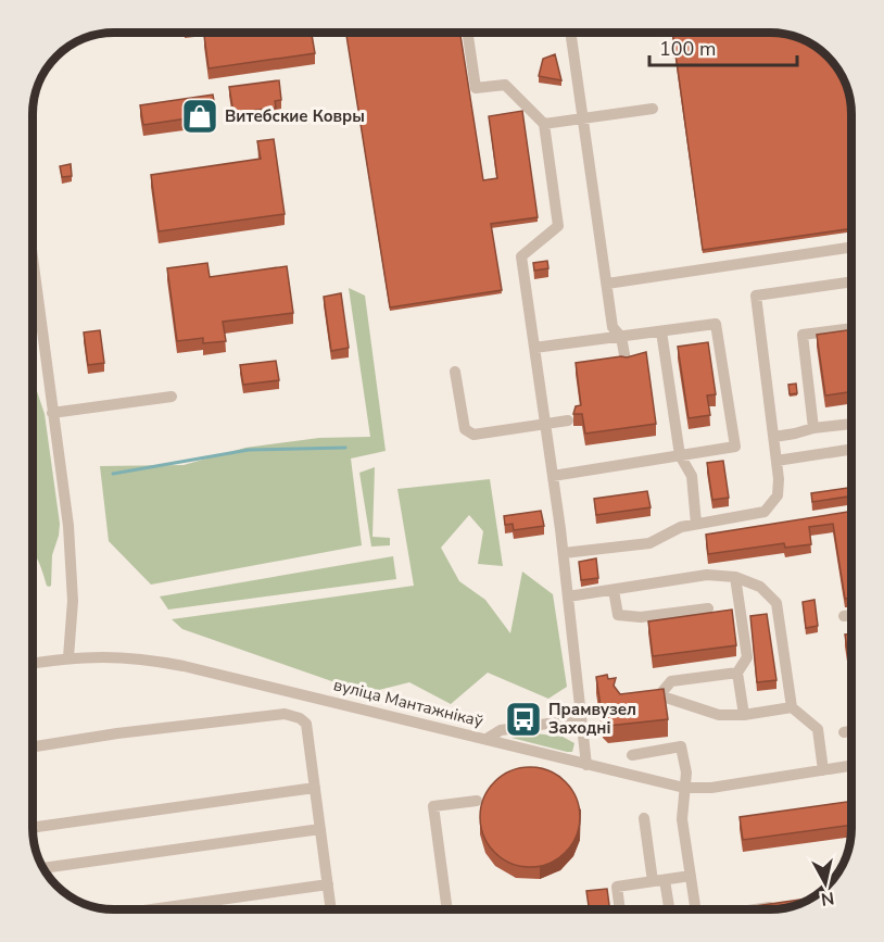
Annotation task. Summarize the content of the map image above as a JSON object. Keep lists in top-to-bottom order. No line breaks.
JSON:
{"streets":{"street":["вуліца Мантажнікаў"]},"places":{"shop":["Витебские Ковры"],"bus stop":["Прамвузел Заходні"]},"scale_bar":"100 m","north":"bottom"}
